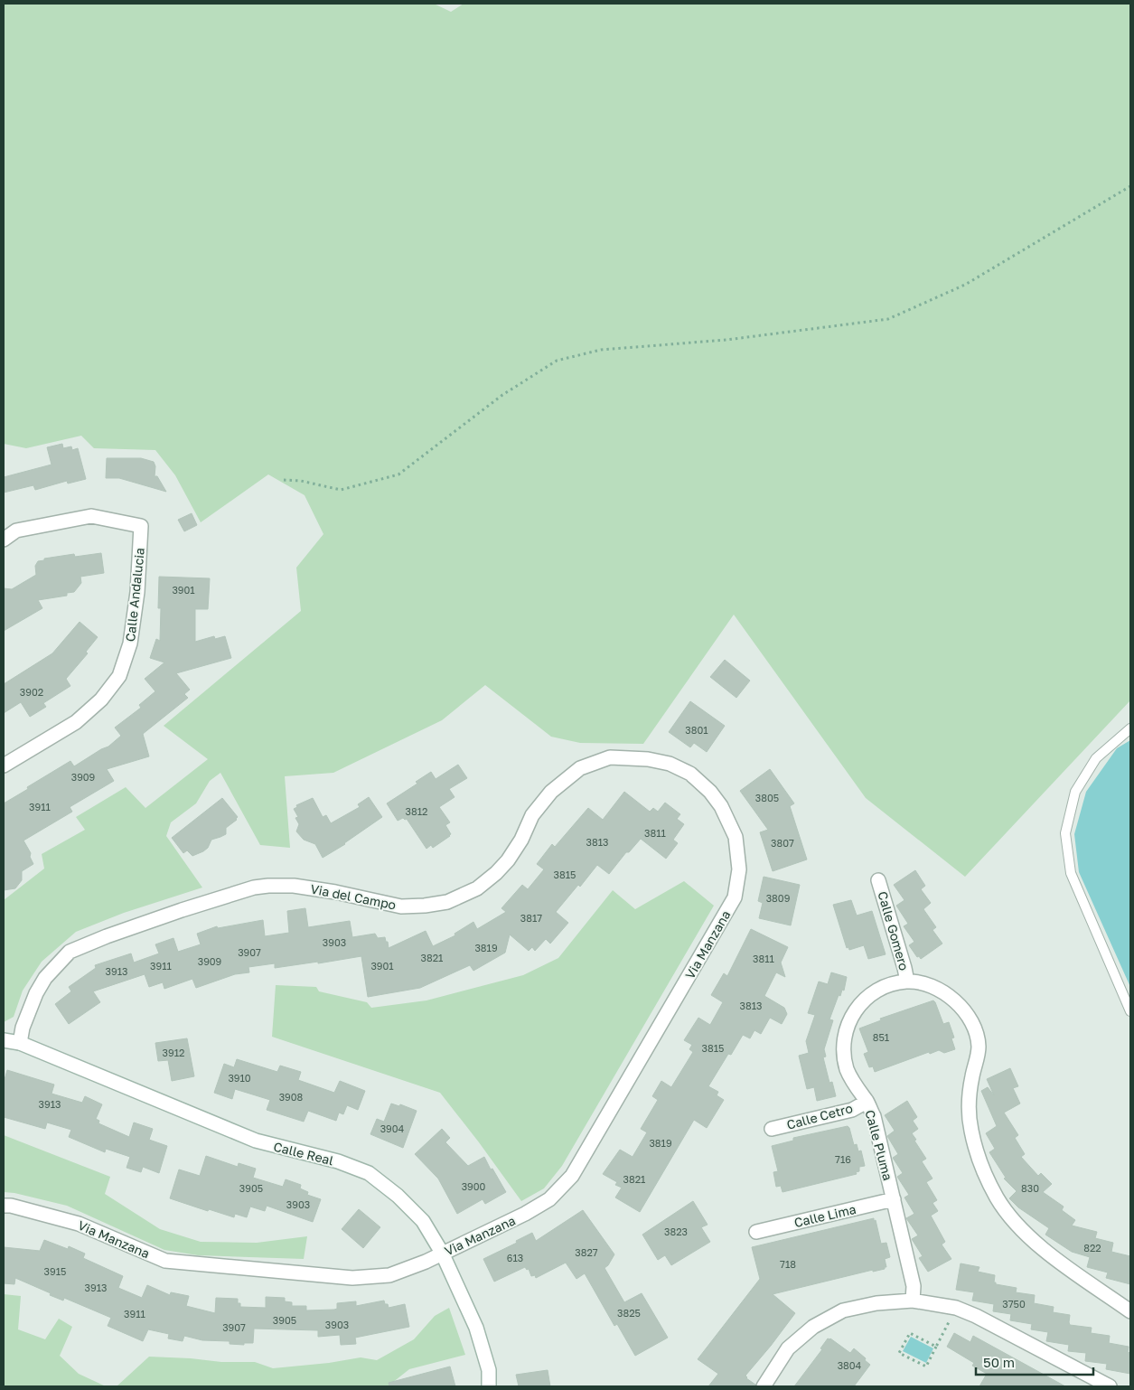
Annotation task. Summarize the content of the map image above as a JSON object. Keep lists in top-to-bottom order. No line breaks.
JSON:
{"streets":{"street":["Calle Andalucia","Via del Campo","Calle Gomero","Via Manzana","Calle Cetro","Calle Pluma","Calle Real","Calle Lima"]},"crossings":[["Via del Campo","Via Manzana"],["Via del Campo","Calle Real"],["Calle Gomero","Calle Pluma"],["Via Manzana","Calle Real"],["Calle Cetro","Calle Pluma"],["Calle Pluma","Calle Lima"]],"house_numbers":["3901","3902","3801","3909","3805","3911","3812","3811","3813","3807","3815","3809","3817","3903","3819","3907","3821","3811","3909","3911","3901","3913","3813","851","3815","3912","3910","3908","3913","3904","3819","716","3821","3900","3905","830","3903","3823","822","3827","613","718","3915","3913","3750","3825","3911","3905","3903","3907","3804"],"scale_bar":"50 m"}
